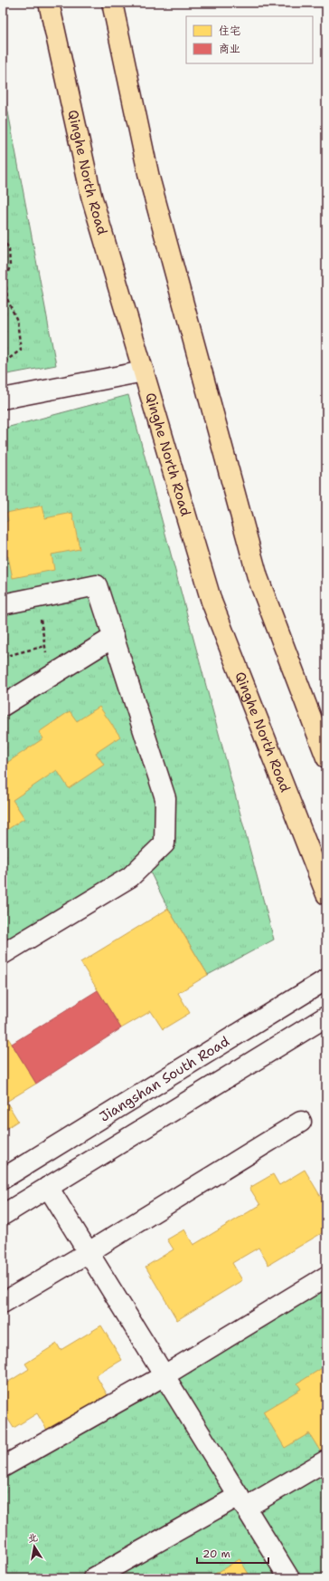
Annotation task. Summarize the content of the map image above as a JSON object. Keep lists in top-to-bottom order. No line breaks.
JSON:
{"streets":{"main road":["Qinghe North Road"],"street":["Jiangshan South Road"]},"legend":["住宅","商业"],"scale_bar":"20 m","north":"top"}
